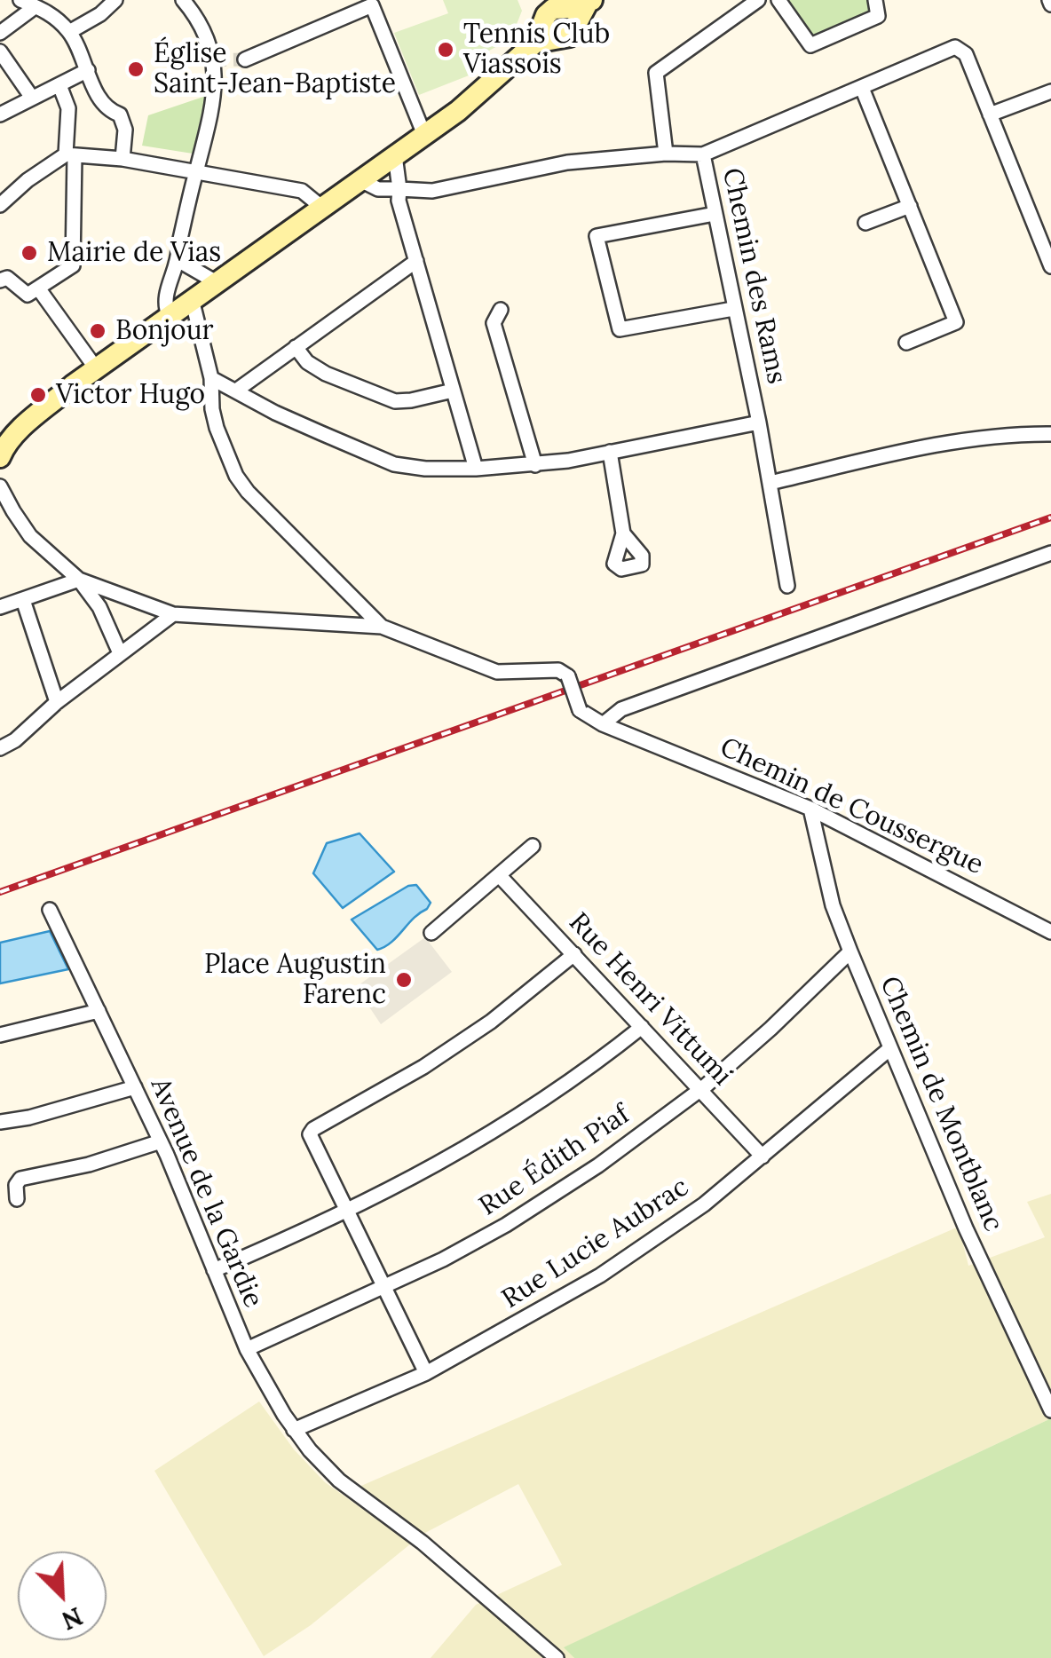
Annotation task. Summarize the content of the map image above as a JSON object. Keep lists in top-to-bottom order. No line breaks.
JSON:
{"streets":{"street":["Chemin des Rams","Chemin de Coussergue","Rue Henri Vittumi","Chemin de Montblanc","Rue Édith Piaf","Avenue de la Gardie","Rue Lucie Aubrac"]},"crossings":[["Chemin de Coussergue","Chemin de Montblanc"],["Rue Henri Vittumi","Rue Édith Piaf"],["Rue Henri Vittumi","Rue Lucie Aubrac"],["Chemin de Montblanc","Rue Édith Piaf"],["Chemin de Montblanc","Rue Lucie Aubrac"],["Rue Édith Piaf","Avenue de la Gardie"],["Avenue de la Gardie","Rue Lucie Aubrac"]],"places":["Tennis Club Viassois","Église Saint-Jean-Baptiste","Mairie de Vias","Bonjour","Victor Hugo","Place Augustin Farenc"],"north":"bottom right"}
